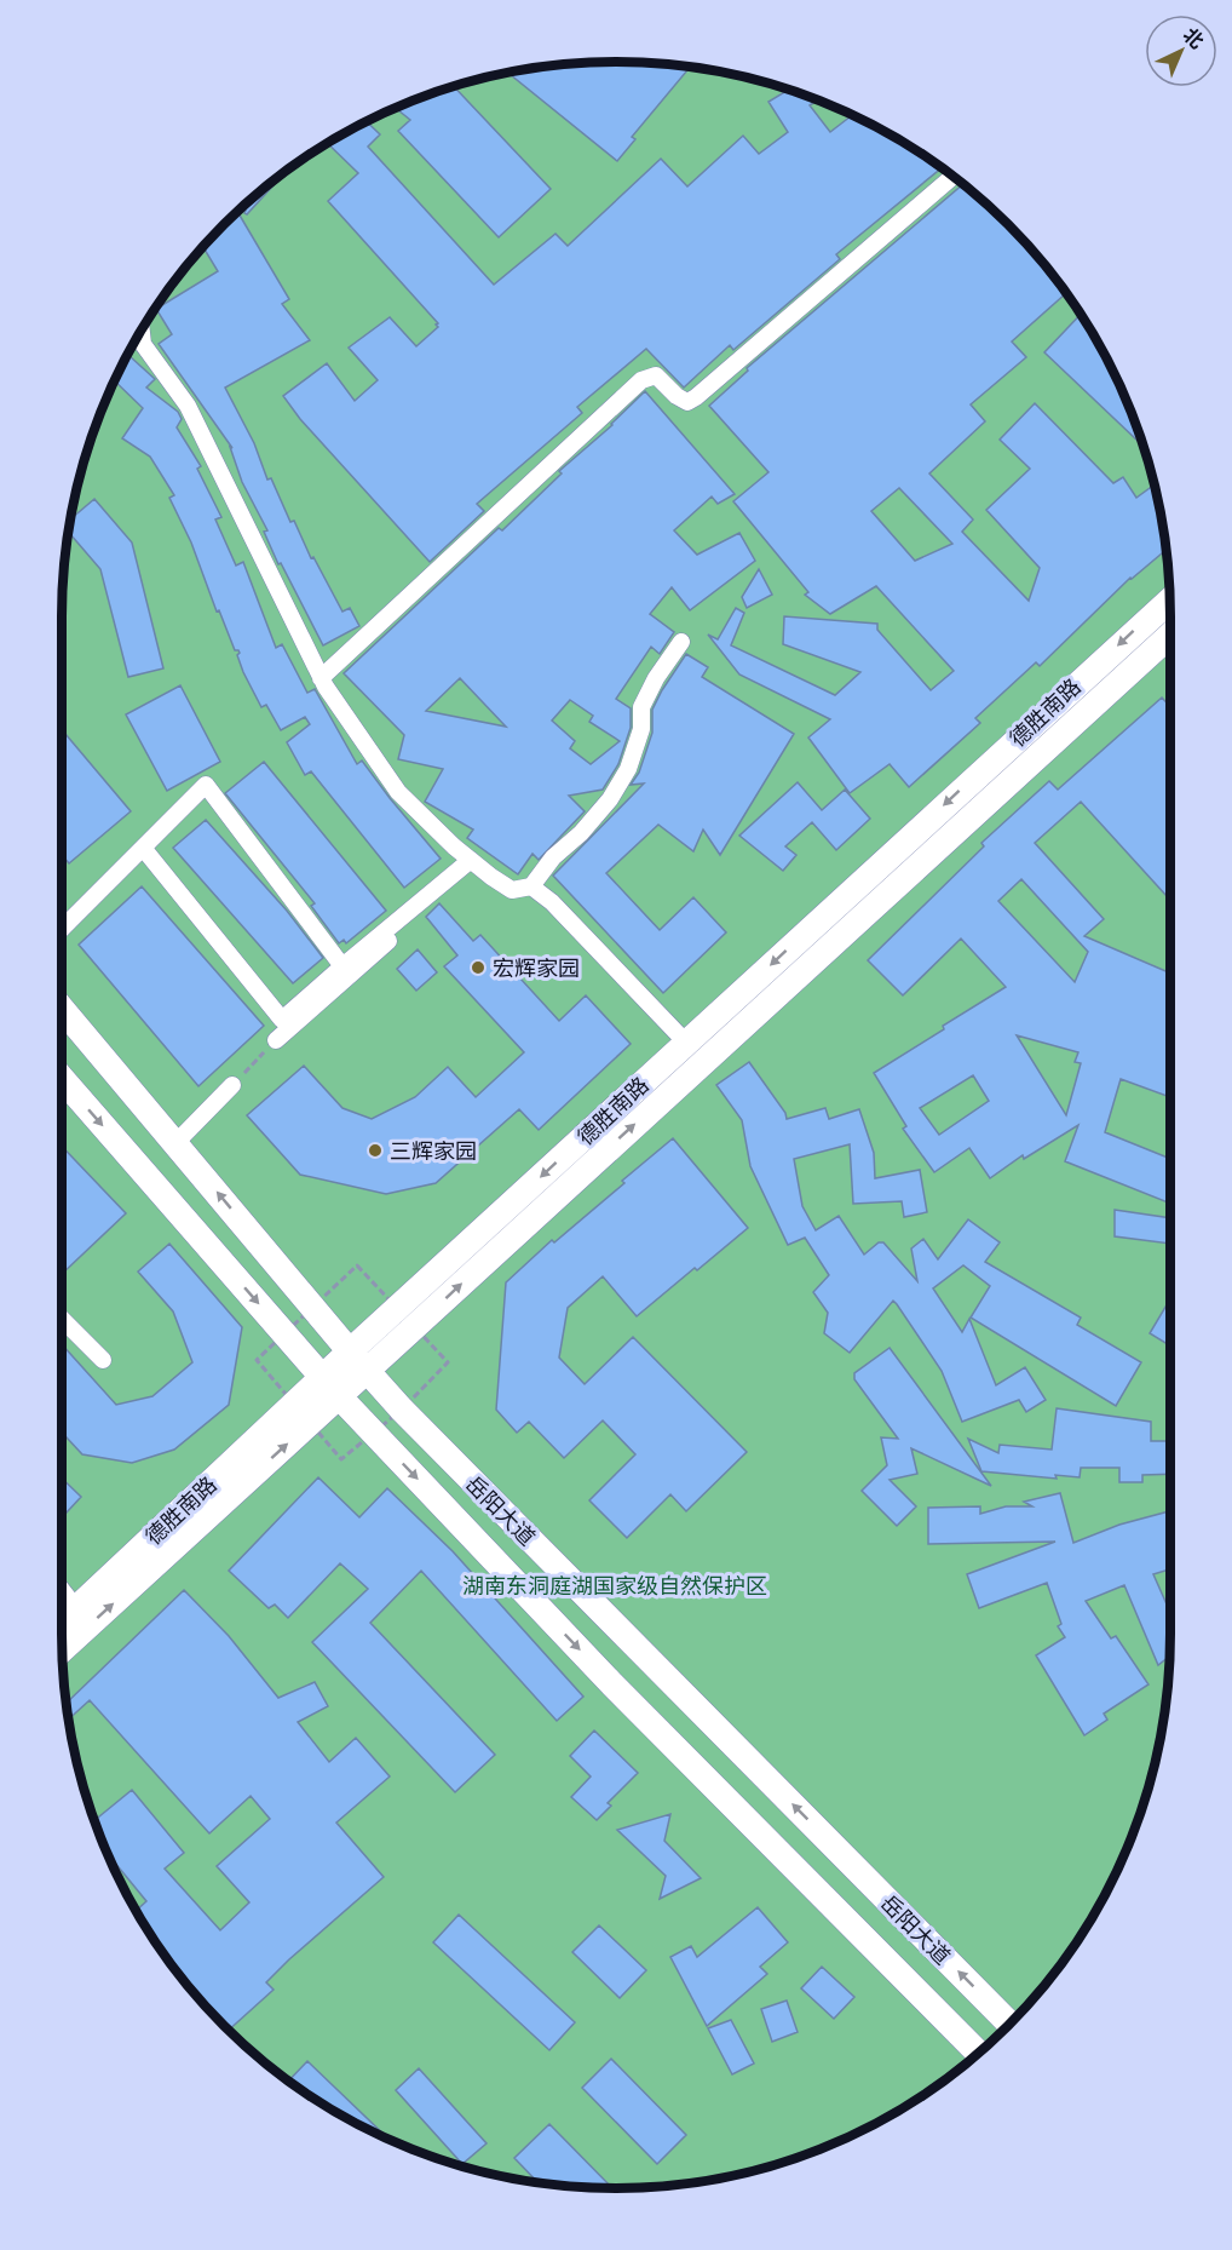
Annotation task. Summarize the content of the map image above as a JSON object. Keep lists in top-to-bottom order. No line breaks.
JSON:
{"streets":{"main road":["德胜南路","岳阳大道"]},"crossings":[["德胜南路","岳阳大道"]],"parks":["湖南东洞庭湖国家级自然保护区"],"places":["宏辉家园","三辉家园"],"north":"top right"}
